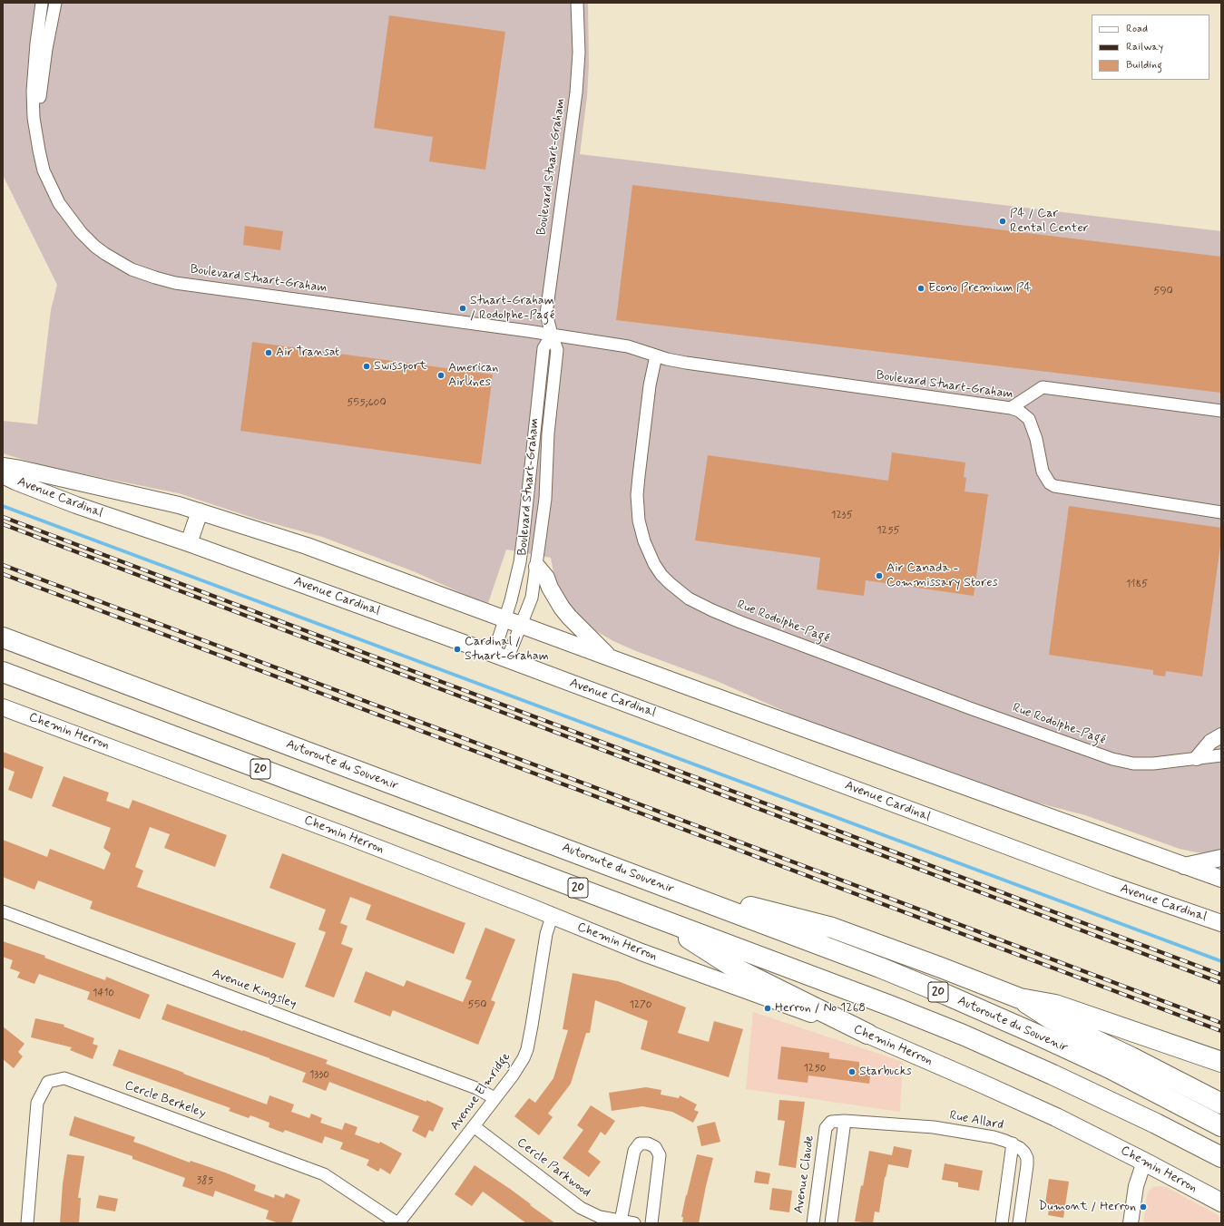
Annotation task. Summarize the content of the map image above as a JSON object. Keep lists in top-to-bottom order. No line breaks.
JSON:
{"streets":{"highway":["Autoroute du Souvenir","20"],"main road":["Avenue Cardinal","Chemin Herron"],"street":["Boulevard Stuart-Graham","Rue Rodolphe-Pagé","Avenue Kingsley","Avenue Elmridge","Cercle Berkeley","Rue Allard","Cercle Parkwood","Avenue Claude"]},"crossings":[["Boulevard Stuart-Graham","Avenue Cardinal"],["Boulevard Stuart-Graham","Rue Rodolphe-Pagé"],["Chemin Herron","Avenue Elmridge"],["Avenue Kingsley","Avenue Elmridge"],["Avenue Elmridge","Cercle Berkeley"],["Avenue Elmridge","Cercle Parkwood"],["Rue Allard","Avenue Claude"]],"places":["P4 / Car Rental Center","Econo Premium P4","Stuart-Graham / Rodolphe-Pagé","Air Transat","Swissport","American Airlines","Air Canada - Commissary Stores","Cardinal / Stuart-Graham","Herron / No 1268","Starbucks","Dumont / Herron"],"house_numbers":["590","555;600","1235","1255","1185","1410","550","1270","1250","1330","385"],"legend":["Road","Railway","Building"]}
